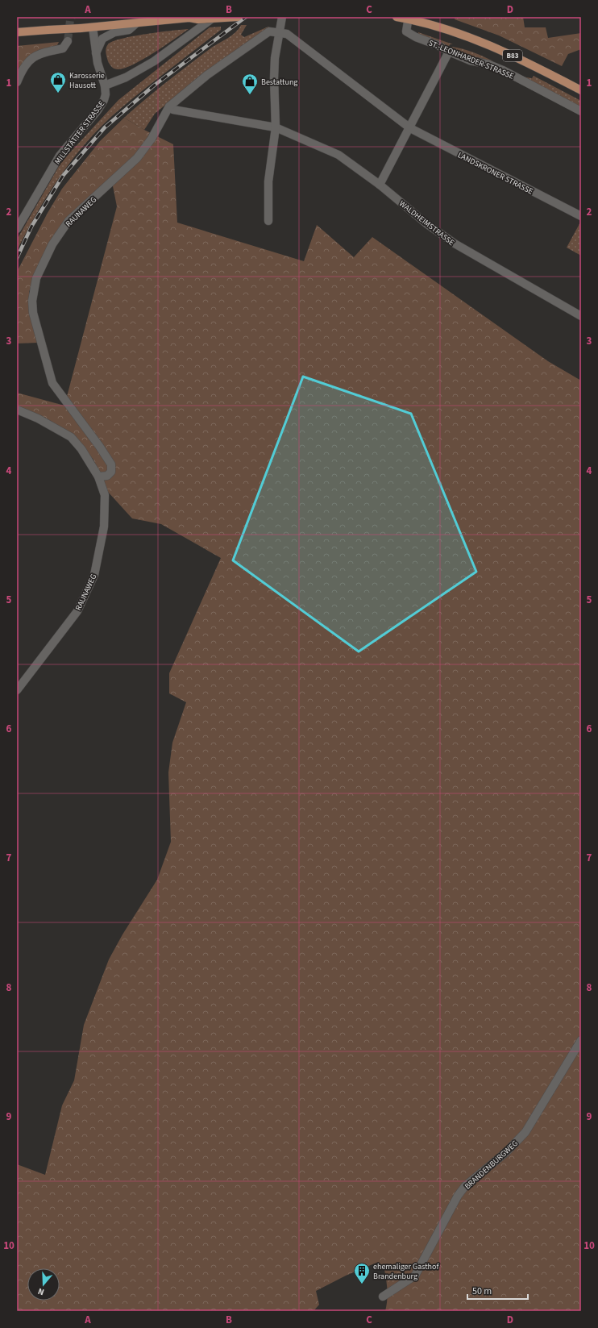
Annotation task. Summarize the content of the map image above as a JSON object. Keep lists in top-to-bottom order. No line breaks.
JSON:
{"streets":{"main road":["B83"],"street":["ST.-LEONHARDER-STRASSE","MILLSTÄTTER STRASSE","LANDSKRONER STRASSE","RAUNAWEG","WALDHEIMSTRASSE","BRANDENBURGWEG"]},"crossings":[["B83","ST.-LEONHARDER-STRASSE"],["LANDSKRONER STRASSE","RAUNAWEG"],["RAUNAWEG","WALDHEIMSTRASSE"]],"places":{"shop":["Karosserie Hausott","Bestattung"],"building":["ehemaliger Gasthof Brandenburg"]},"scale_bar":"50 m","north":"bottom","grid":{"columns":["A","B","C","D"],"rows":["1","2","3","4","5","6","7","8","9","10"]}}
